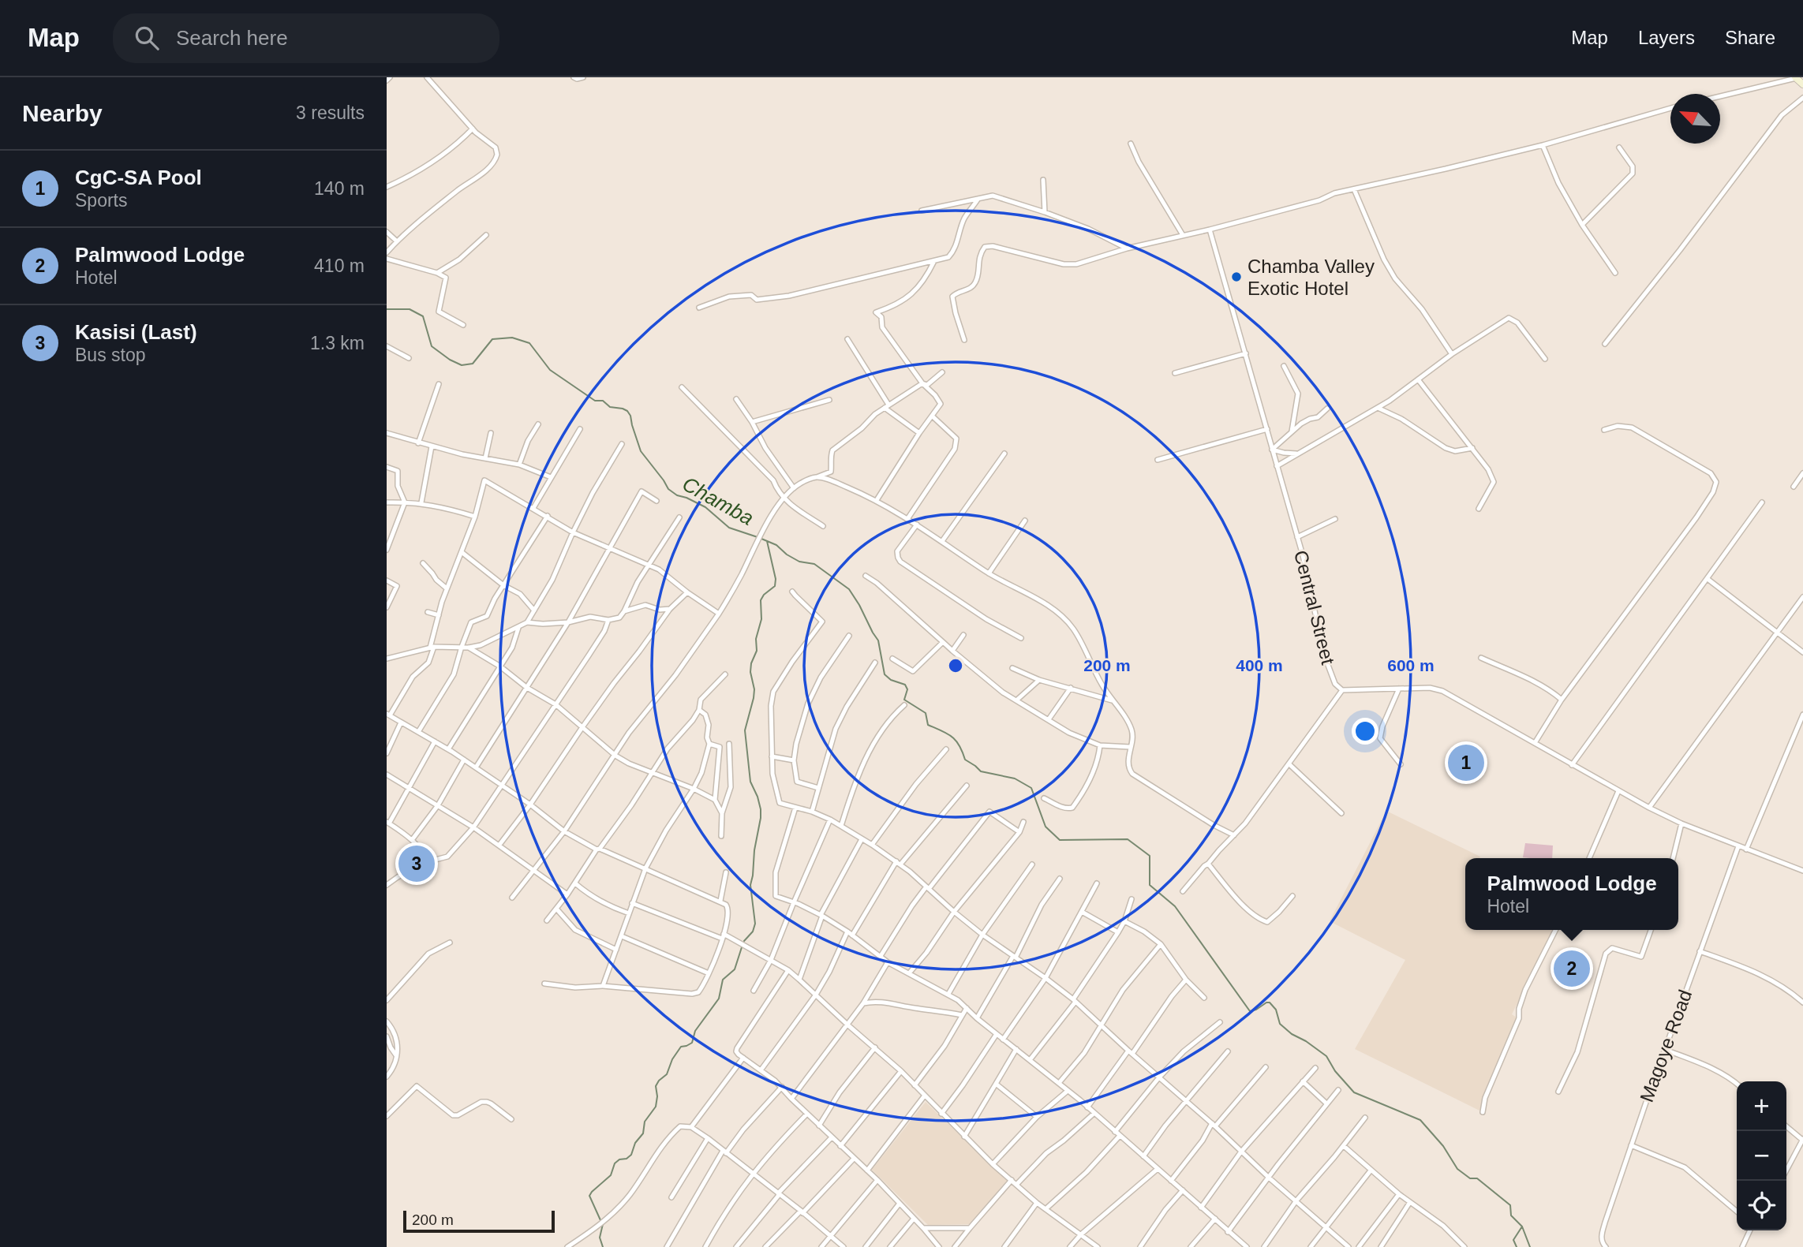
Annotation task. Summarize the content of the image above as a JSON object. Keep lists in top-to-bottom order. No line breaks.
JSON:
{"streets":{"street":["Central Street","Magoye Road"]},"crossings":[["Central Street","Magoye Road"]],"water":["Chamba"],"places":["Chamba Valley Exotic Hotel"],"scale_bar":"200 m","north":"top left","page":{"header":"Map","search":"Search here","nav":["Map","Layers","Share"],"heading":["Nearby","3 results"],"list":[{"mark":"1","name":"CgC-SA Pool","note":"Sports","value":"140 m"},{"mark":"2","name":"Palmwood Lodge","note":"Hotel","value":"410 m"},{"mark":"3","name":"Kasisi (Last)","note":"Bus stop","value":"1.3 km"}],"pins":["1","3","2"],"popup":["Palmwood Lodge","Hotel"],"map_buttons":["+","−"],"scale":"200 m"},"rings":["200 m","400 m","600 m"]}
